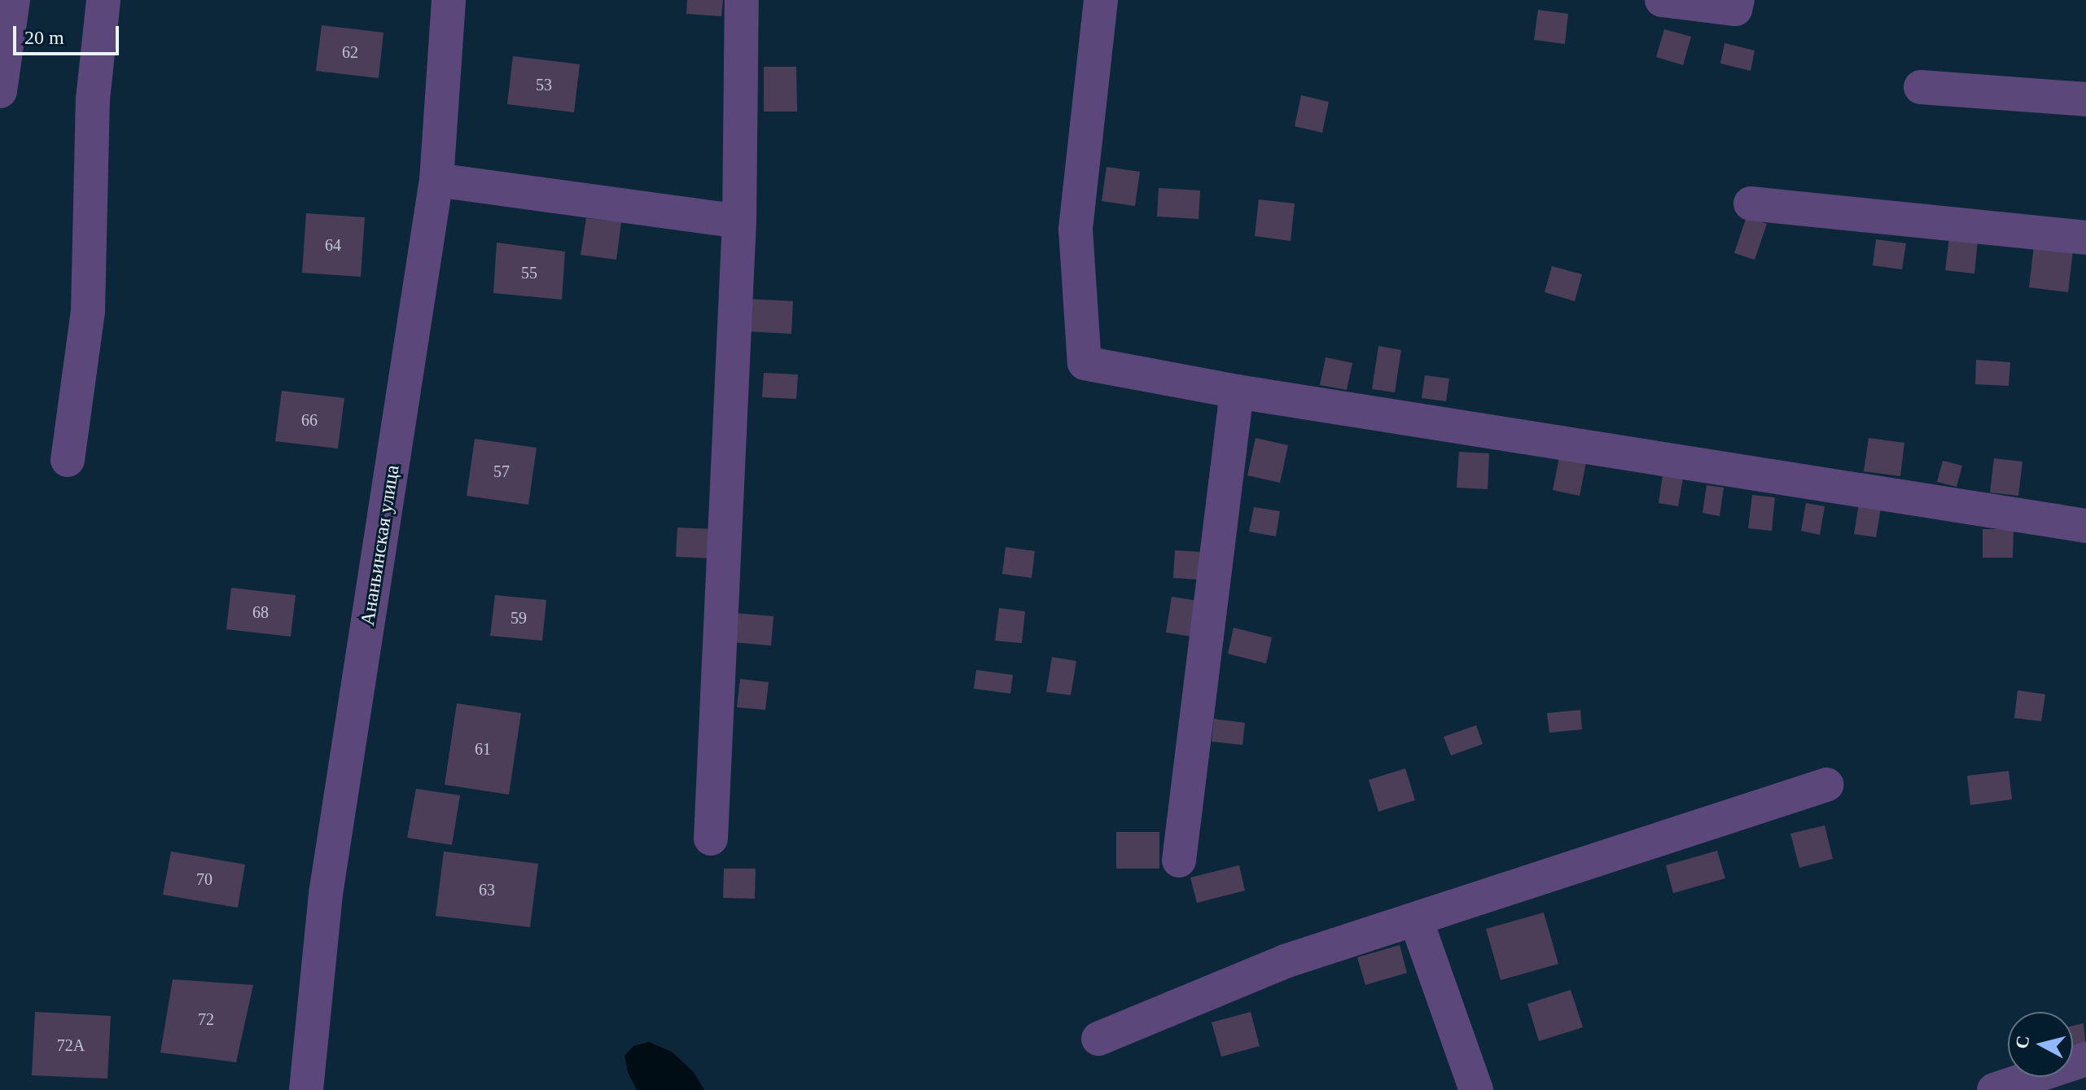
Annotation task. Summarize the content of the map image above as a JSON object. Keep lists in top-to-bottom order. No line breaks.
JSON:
{"streets":{"street":["Ананьинская улица"]},"house_numbers":["62","53","64","55","66","57","68","59","61","70","63","72","72А"],"scale_bar":"20 m","north":"left"}
